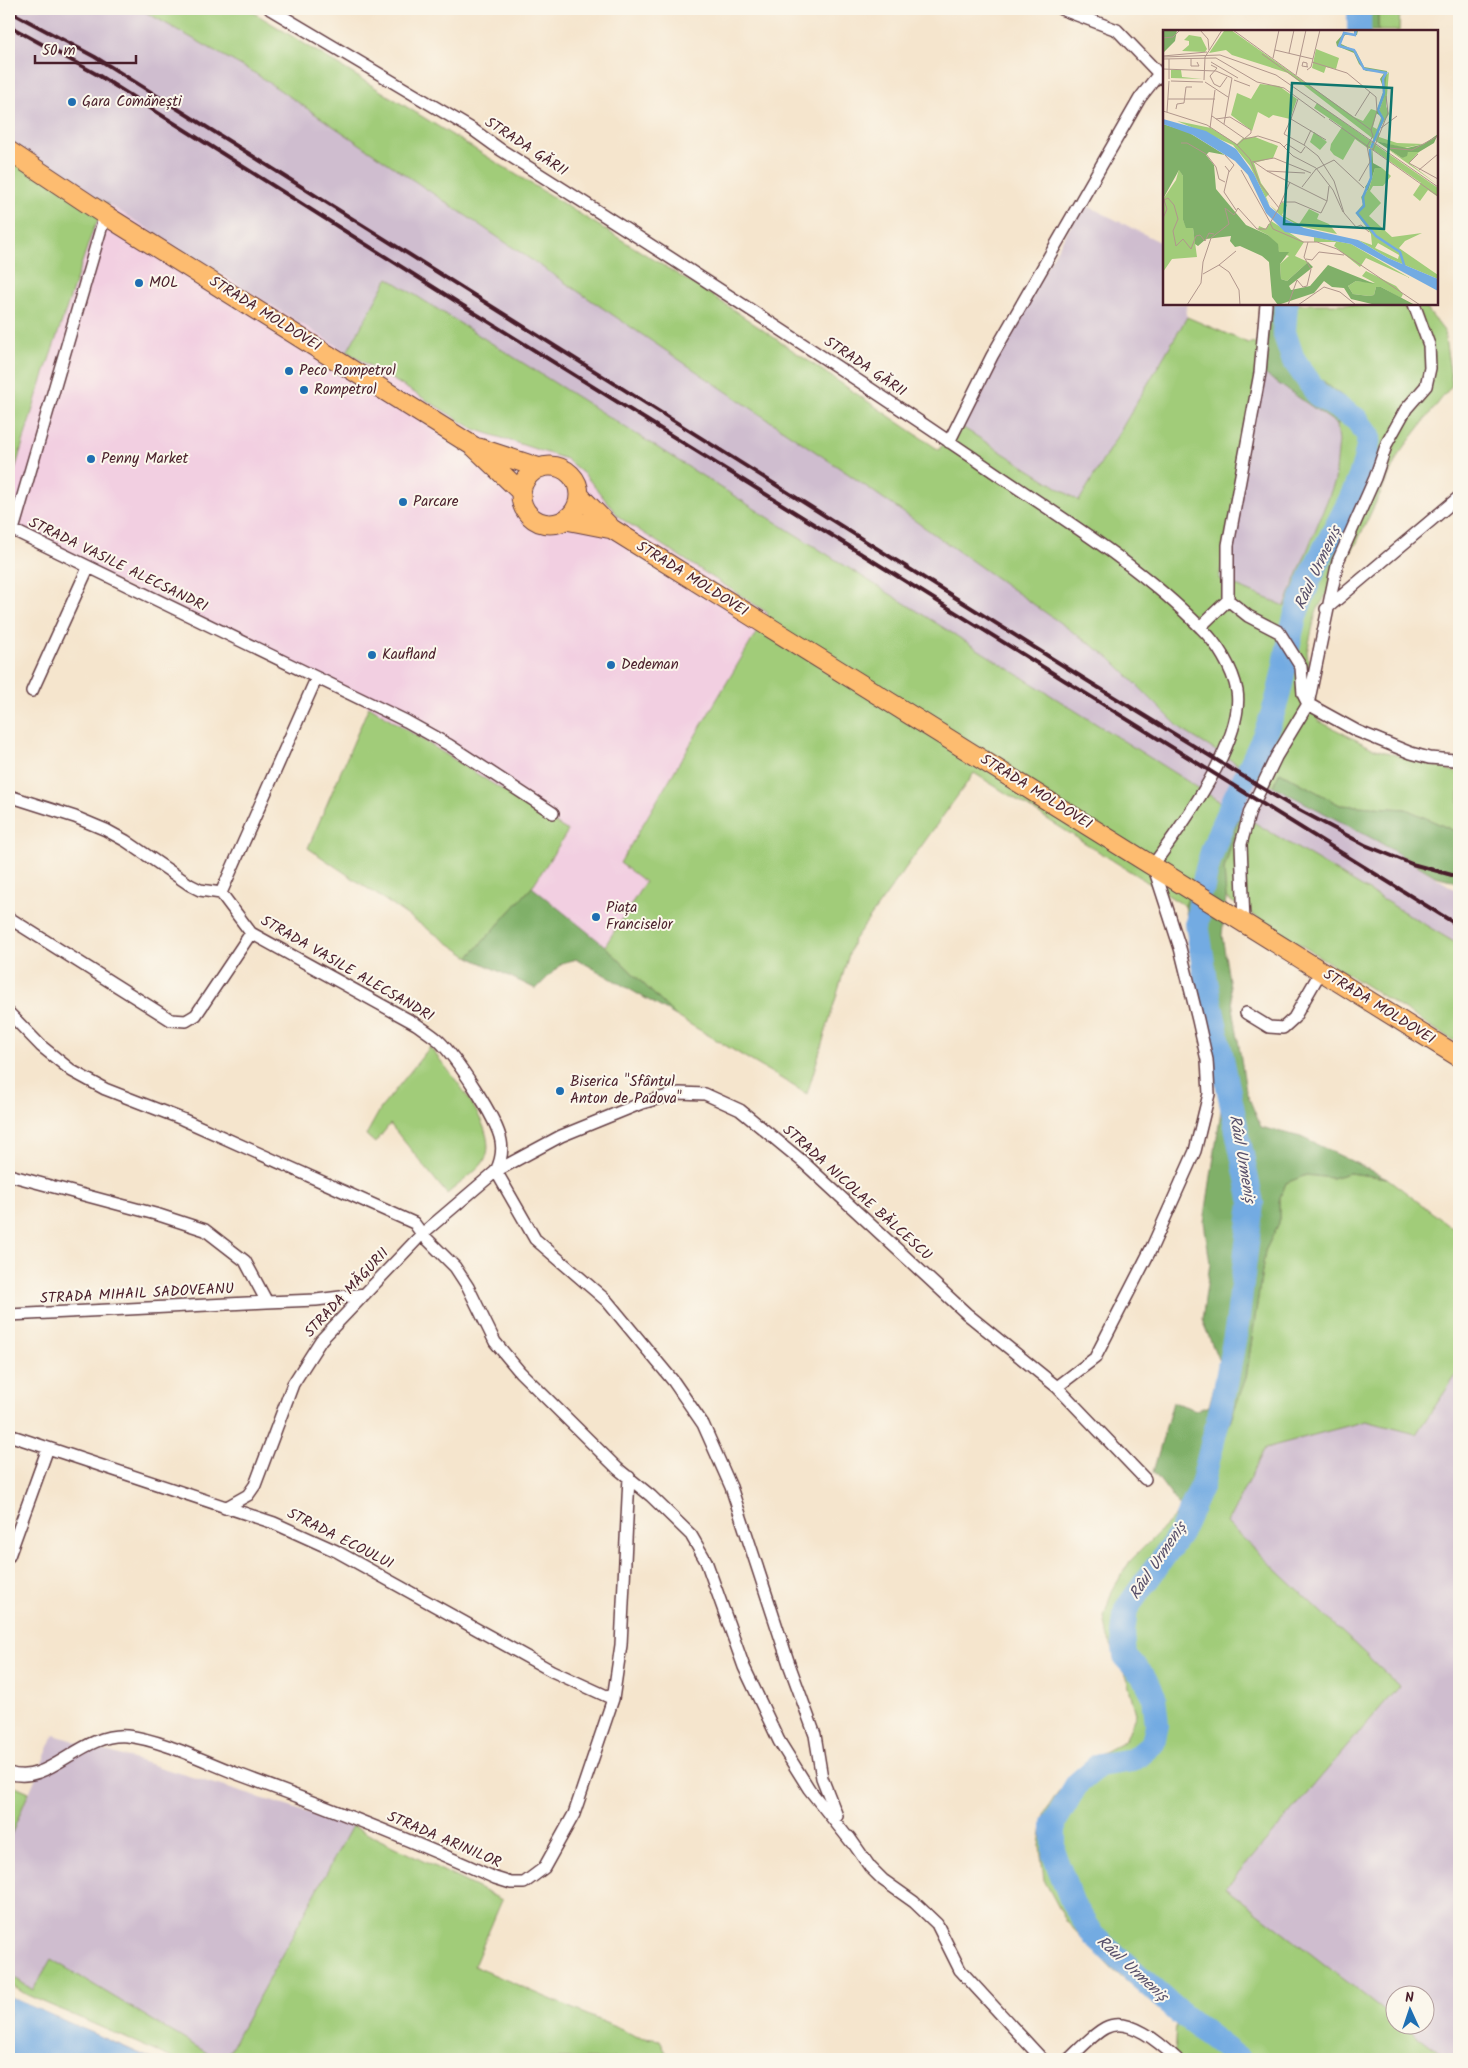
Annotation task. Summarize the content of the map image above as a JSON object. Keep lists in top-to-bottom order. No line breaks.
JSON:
{"streets":{"main road":["STRADA MOLDOVEI"],"street":["STRADA GĂRII","STRADA VASILE ALECSANDRI","STRADA NICOLAE BĂLCESCU","STRADA MĂGURII","STRADA MIHAIL SADOVEANU","STRADA ECOULUI","STRADA ARINILOR"]},"crossings":[["STRADA GĂRII","STRADA MOLDOVEI"],["STRADA MOLDOVEI","STRADA VASILE ALECSANDRI"],["STRADA VASILE ALECSANDRI","STRADA NICOLAE BĂLCESCU"],["STRADA VASILE ALECSANDRI","STRADA MĂGURII"],["STRADA NICOLAE BĂLCESCU","STRADA MĂGURII"],["STRADA MĂGURII","STRADA MIHAIL SADOVEANU"],["STRADA MĂGURII","STRADA ECOULUI"],["STRADA ECOULUI","STRADA ARINILOR"]],"water":["Râul Urmeniș"],"places":["Gara Comănești","MOL","Peco Rompetrol","Rompetrol","Penny Market","Parcare","Kaufland","Dedeman","Piața Franciselor","Biserica \"Sfântul Anton de Padova\""],"scale_bar":"50 m","north":"top"}
